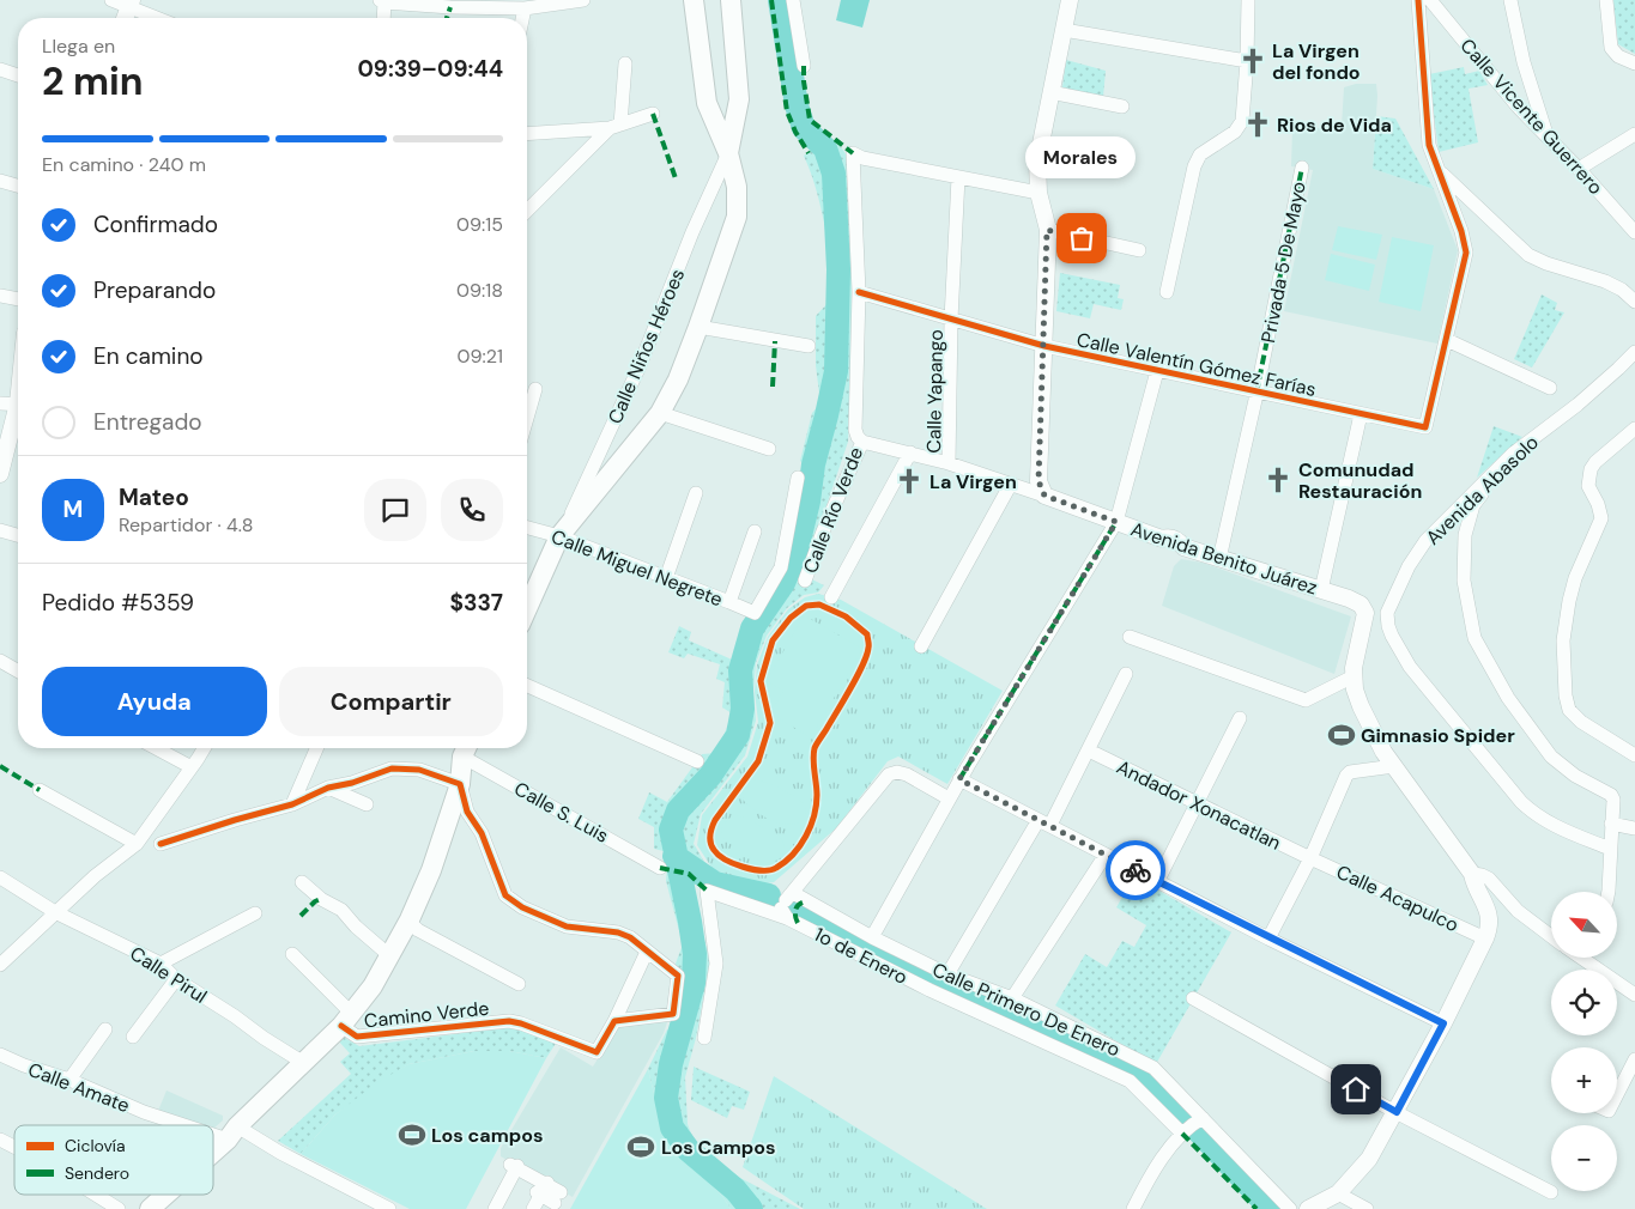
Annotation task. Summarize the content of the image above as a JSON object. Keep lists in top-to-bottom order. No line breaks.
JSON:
{"streets":{"street":["Calle Vicente Guerrero","Privada 5 De Mayo","Calle Niños Héroes","Calle Valentín Gómez Farías","Calle Yapango","Avenida Abasolo","Calle Río Verde","Avenida Benito Juárez","Calle Miguel Negrete","Andador Xonacatlan","Calle S. Luis","Calle Acapulco","1o de Enero","Calle Pirul","Calle Primero De Enero","Camino Verde","Calle Amate"]},"crossings":[["Privada 5 De Mayo","Calle Valentín Gómez Farías"],["Privada 5 De Mayo","Avenida Benito Juárez"],["Calle Niños Héroes","Calle Miguel Negrete"],["Calle Valentín Gómez Farías","Calle Yapango"],["Calle Valentín Gómez Farías","Calle Río Verde"],["Calle Yapango","Calle Río Verde"],["Andador Xonacatlan","Calle Acapulco"]],"places":{"church":["La Virgen del fondo","Rios de Vida","Comunudad Restauración","La Virgen"],"other":["Morales"],"sports":["Gimnasio Spider","Los campos","Los Campos"]},"legend":["Ciclovía","Sendero"],"north":"top left","page":{"heading":["2 min","Llega en","09:39–09:44"],"panel":["Mateo","Repartidor · 4.8","Pedido #5359","$337"],"bar":"En camino · 240 m","bubble":"Morales","list":[["Confirmado","09:15"],["Preparando","09:18"],["En camino","09:21"],"Entregado"],"round":"M","buttons":["Ayuda","Compartir"],"map_buttons":["+","−"]}}
